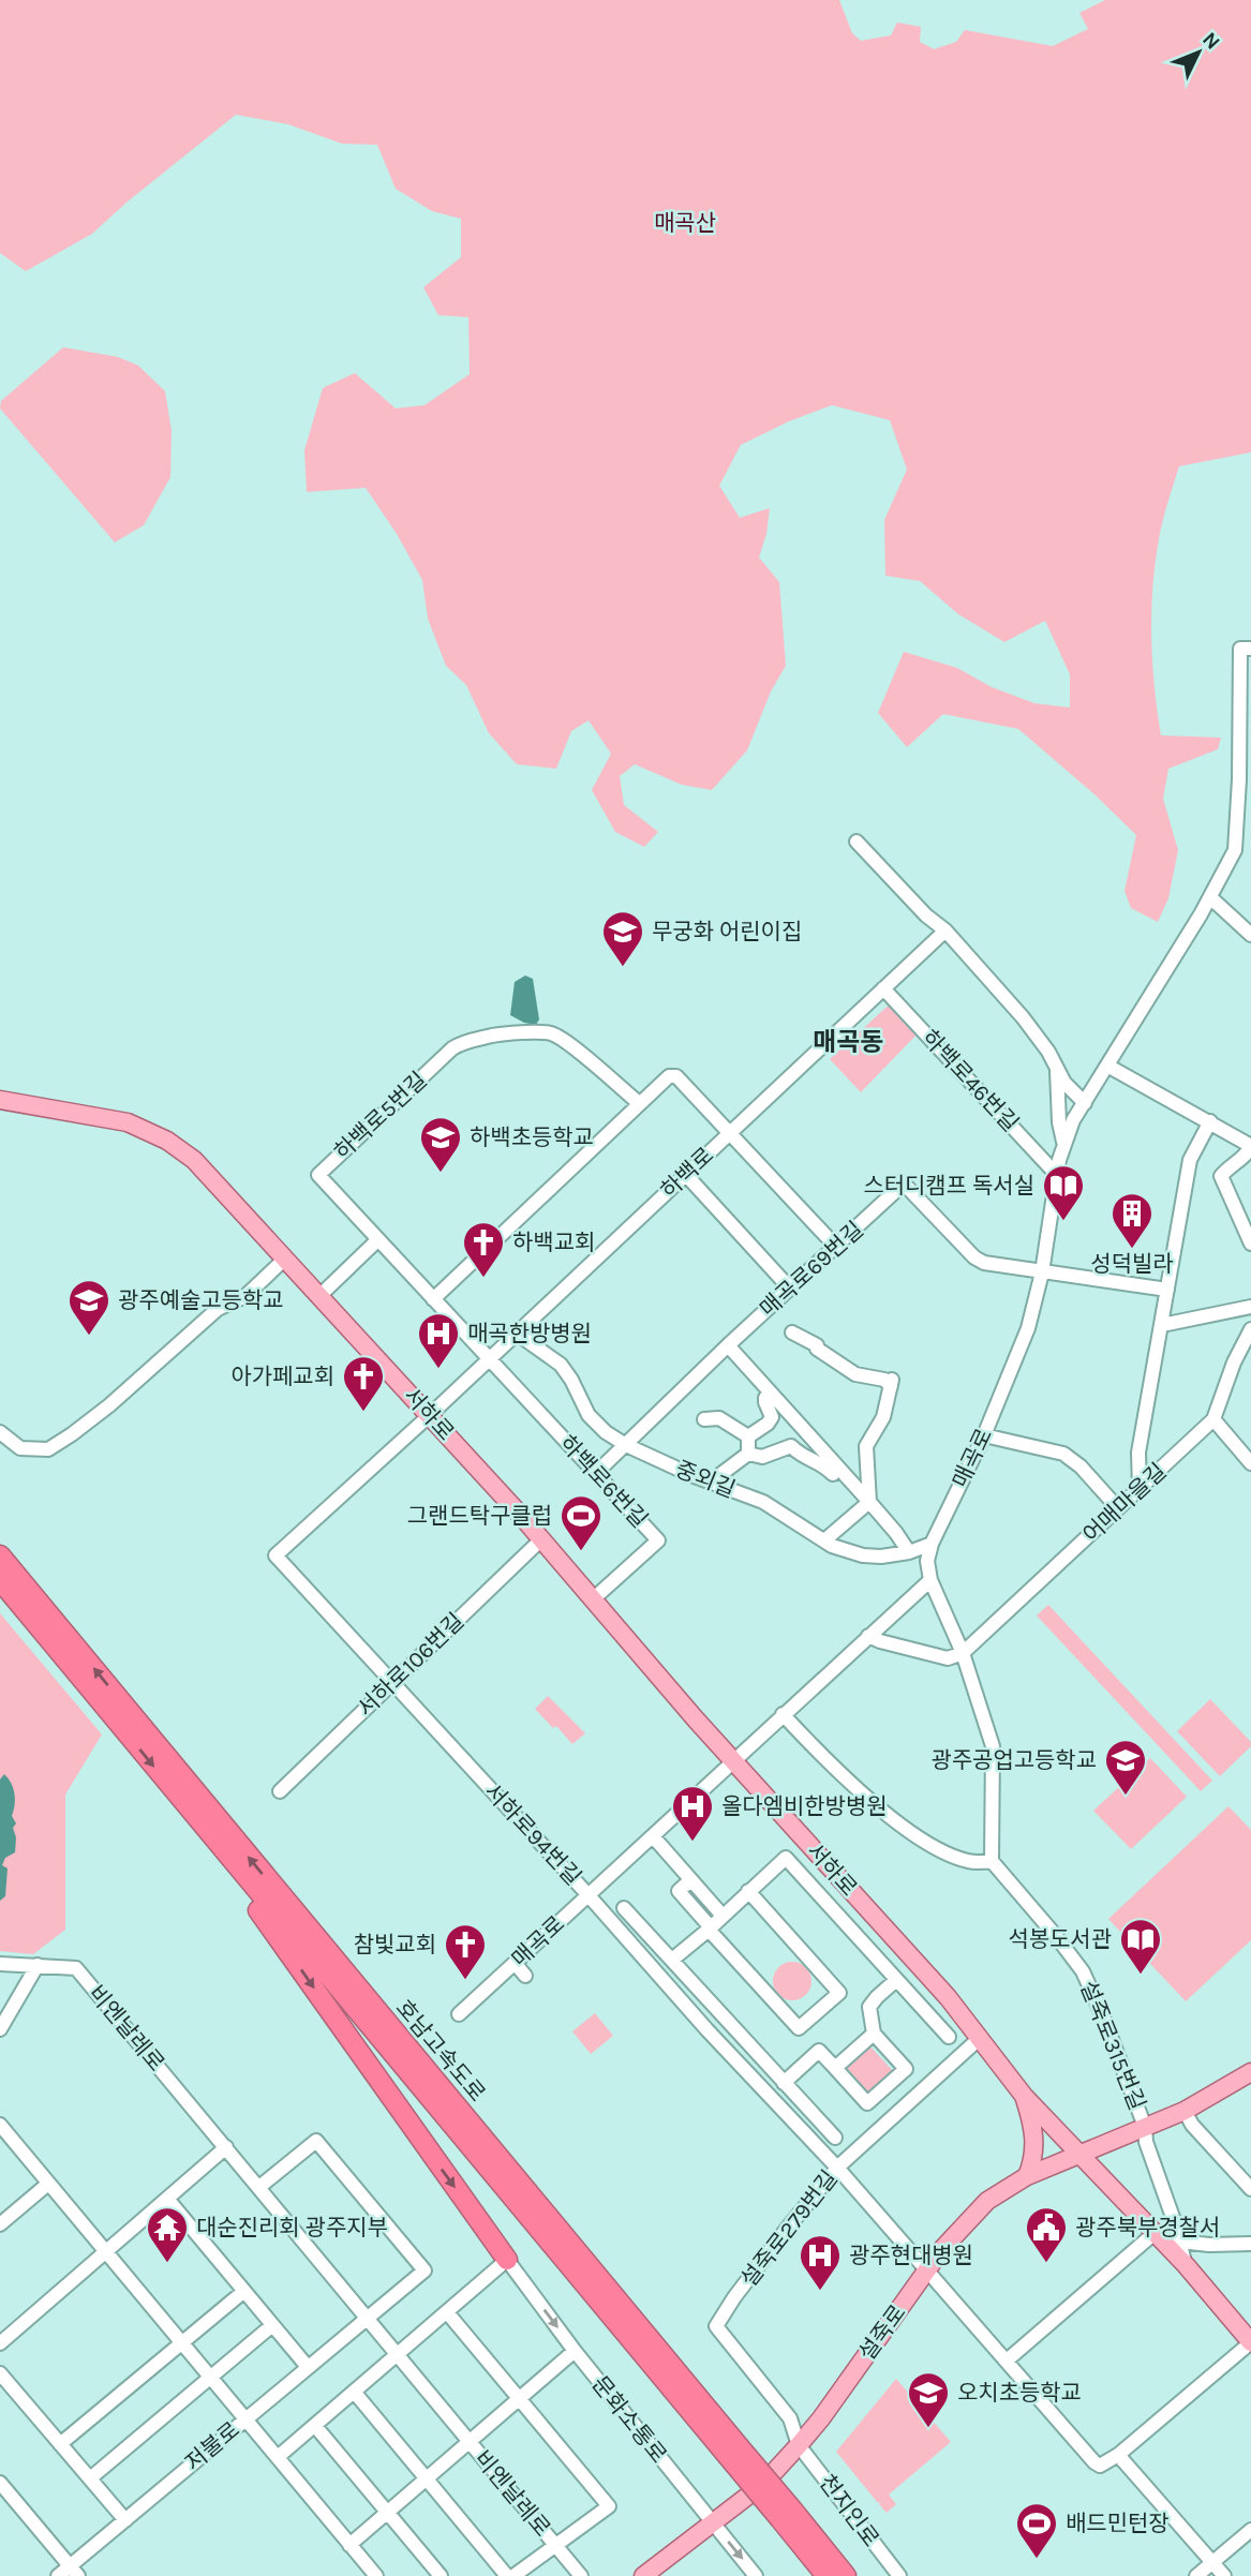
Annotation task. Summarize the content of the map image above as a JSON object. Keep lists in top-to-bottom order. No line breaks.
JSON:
{"streets":{"highway":["호남고속도로"],"main road":["서하로","설죽로"],"street":["하백로46번길","하백로5번길","하백로","매곡로69번길","매곡로","중외길","하백로6번길","어매마을길","서하로106번길","서하로94번길","비엔날레로","설죽로315번길","설죽로279번길","문화소통로","저불로","천지인로"]},"crossings":[["하백로46번길","하백로"],["하백로46번길","매곡로"],["하백로5번길","하백로"],["하백로5번길","하백로6번길"],["하백로","서하로"],["하백로","매곡로"],["하백로","중외길"],["하백로","하백로6번길"],["하백로","서하로94번길"],["매곡로69번길","매곡로"],["매곡로69번길","중외길"],["매곡로69번길","하백로6번길"],["서하로","매곡로"],["서하로","하백로6번길"],["서하로","서하로106번길"],["서하로","서하로94번길"],["서하로","설죽로279번길"],["서하로","설죽로"],["매곡로","중외길"],["매곡로","서하로94번길"],["서하로106번길","서하로94번길"],["서하로94번길","설죽로279번길"],["서하로94번길","설죽로"],["비엔날레로","문화소통로"],["비엔날레로","저불로"],["설죽로315번길","설죽로"],["설죽로279번길","설죽로"],["설죽로279번길","천지인로"],["설죽로","문화소통로"],["설죽로","천지인로"]],"districts":["매곡동"],"parks":["매곡산"],"places":{"school or university":["무궁화 어린이집","하백초등학교","광주예술고등학교","광주공업고등학교","오치초등학교"],"library":["스터디캠프 독서실","석봉도서관"],"building":["성덕빌라"],"church":["하백교회","아가페교회","참빛교회"],"hospital":["매곡한방병원","올다엠비한방병원","광주현대병원"],"sports":["그랜드탁구클럽","배드민턴장"],"temple":["대순진리회 광주지부"],"public building":["광주북부경찰서"]},"north":"top right"}
